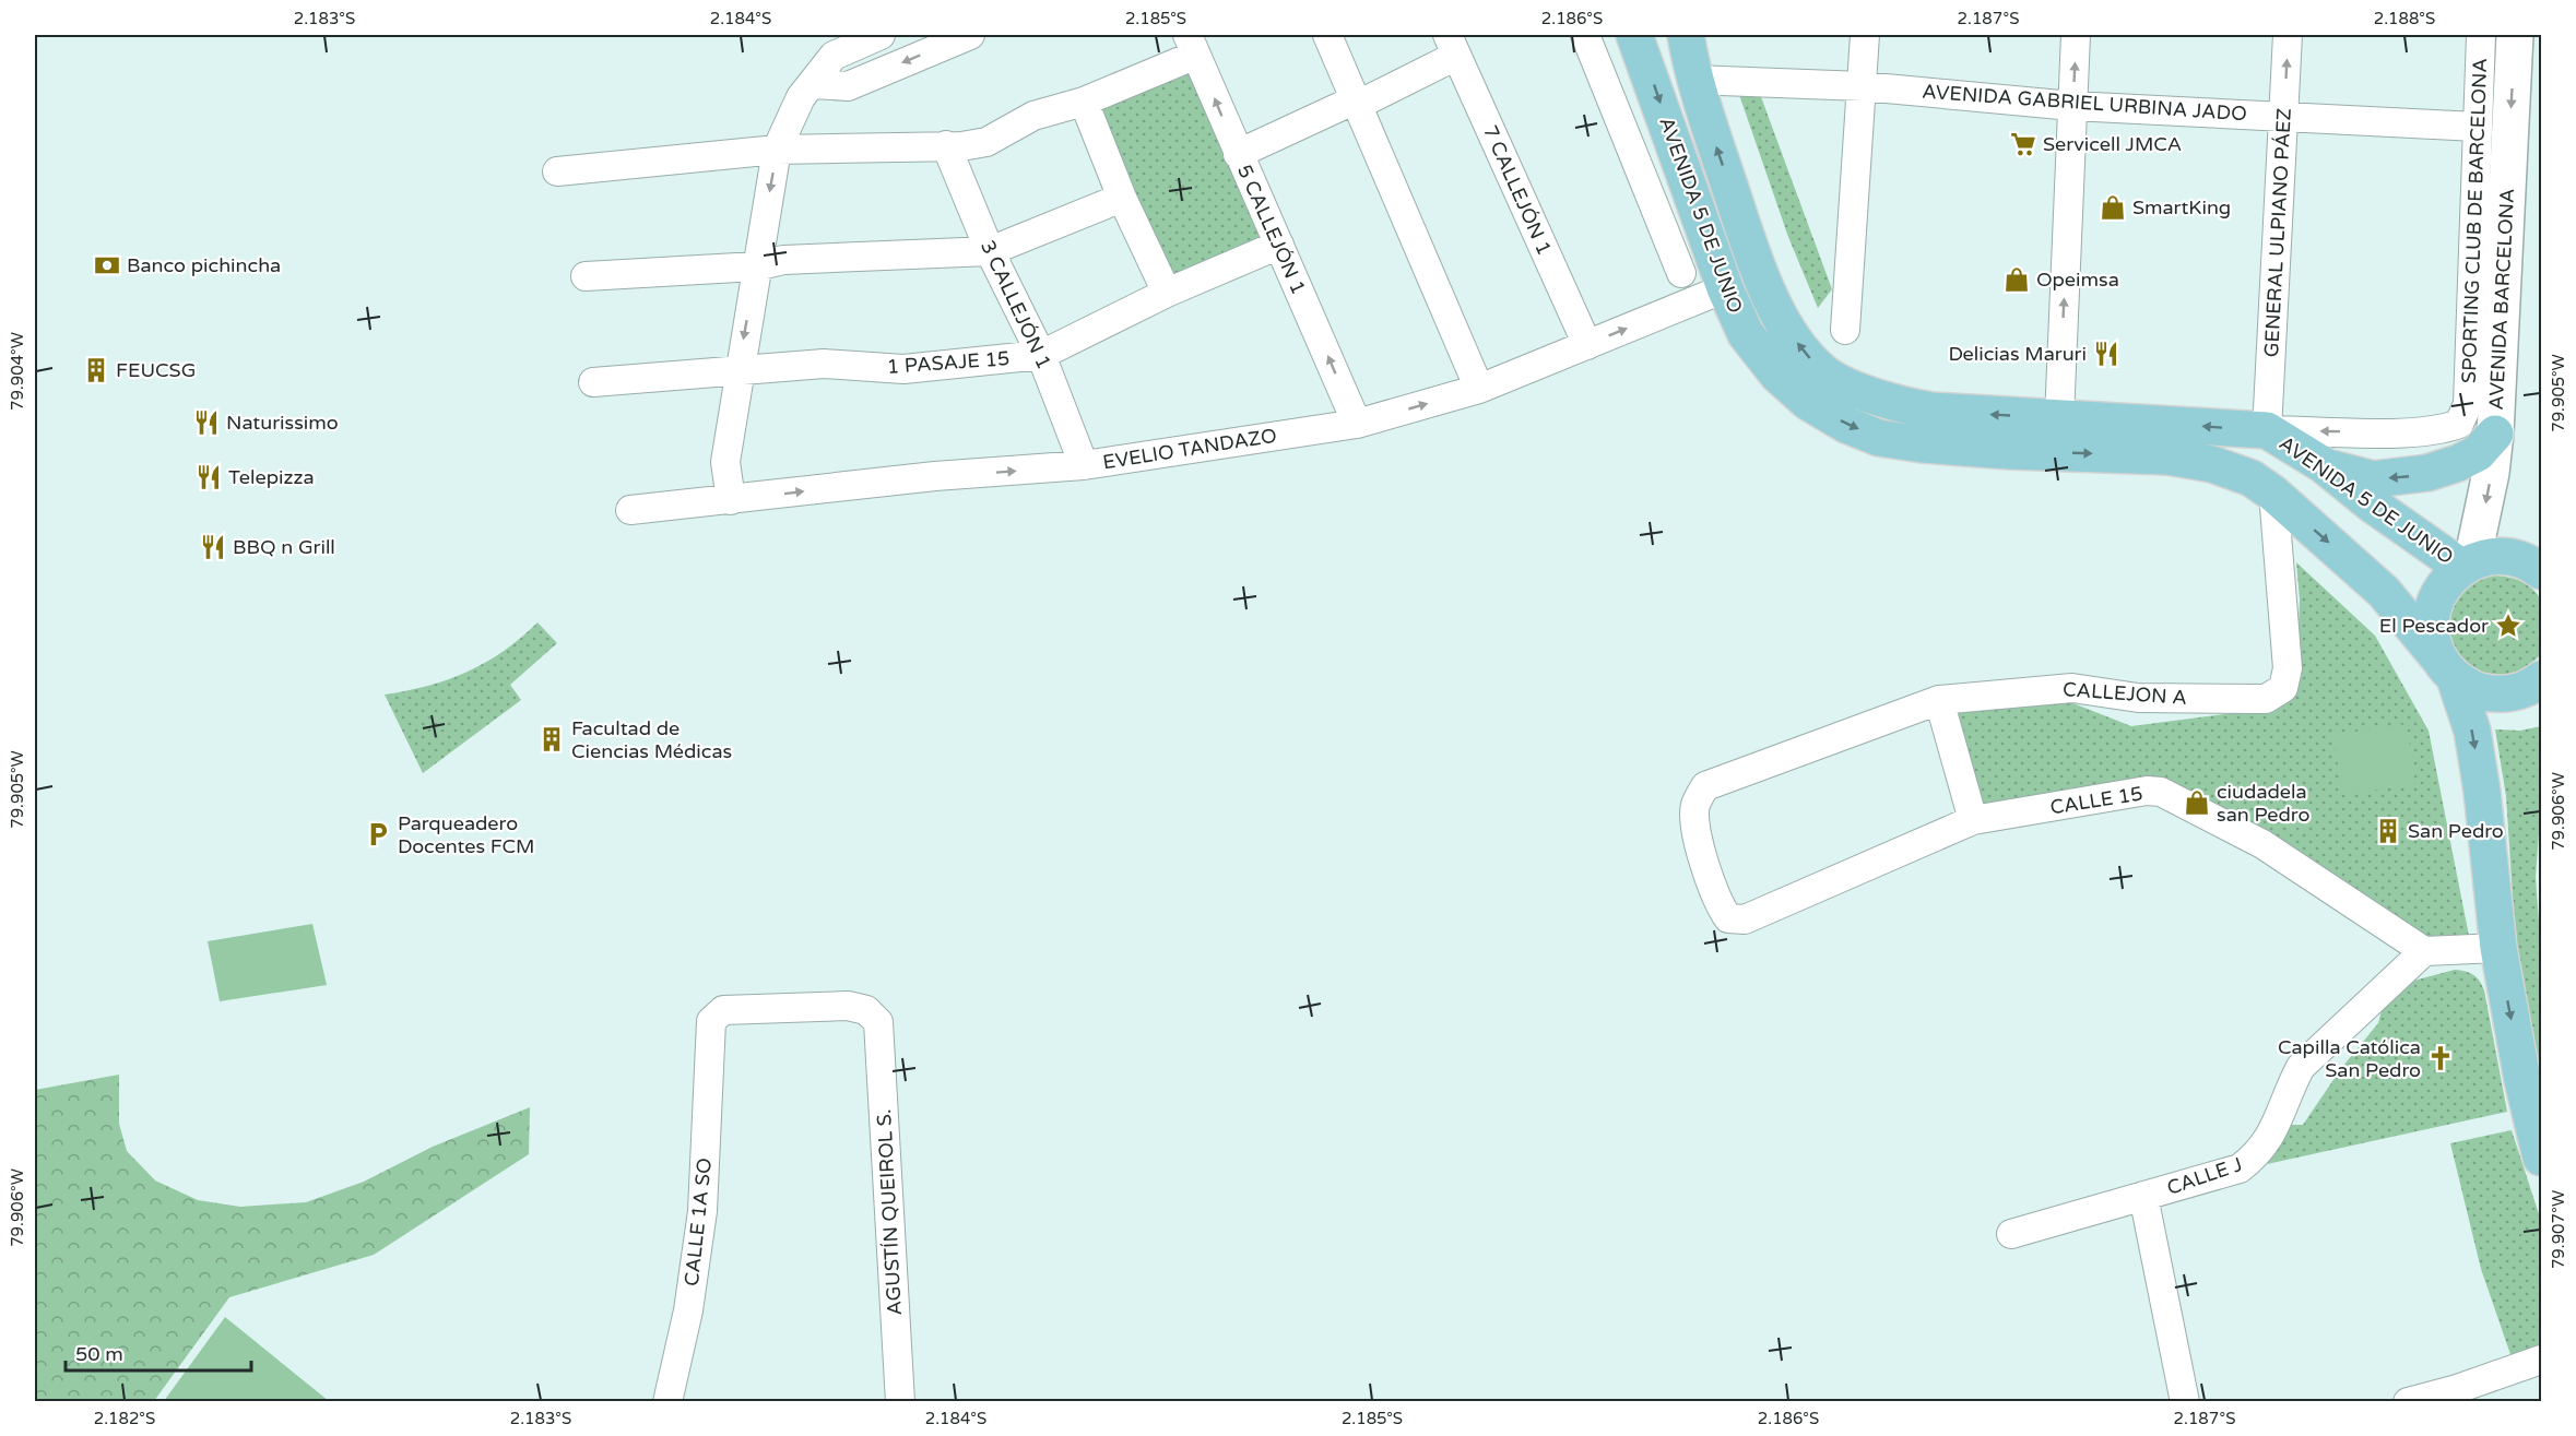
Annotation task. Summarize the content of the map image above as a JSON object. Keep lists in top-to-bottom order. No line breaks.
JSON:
{"streets":{"main road":["AVENIDA 5 DE JUNIO","AVENIDA BARCELONA"],"street":["AVENIDA GABRIEL URBINA JADO","7 CALLEJÓN 1","SPORTING CLUB DE BARCELONA","5 CALLEJÓN 1","GENERAL ULPIANO PÁEZ","3 CALLEJÓN 1","1 PASAJE 15","EVELIO TANDAZO","CALLEJON A","CALLE 15","CALLE J","AGUSTÍN QUEIROL S.","CALLE 1A SO"]},"crossings":[["AVENIDA GABRIEL URBINA JADO","AVENIDA 5 DE JUNIO"],["AVENIDA GABRIEL URBINA JADO","SPORTING CLUB DE BARCELONA"],["AVENIDA GABRIEL URBINA JADO","GENERAL ULPIANO PÁEZ"],["7 CALLEJÓN 1","EVELIO TANDAZO"],["AVENIDA 5 DE JUNIO","SPORTING CLUB DE BARCELONA"],["AVENIDA 5 DE JUNIO","GENERAL ULPIANO PÁEZ"],["AVENIDA 5 DE JUNIO","AVENIDA BARCELONA"],["AVENIDA 5 DE JUNIO","EVELIO TANDAZO"],["AVENIDA 5 DE JUNIO","CALLEJON A"],["SPORTING CLUB DE BARCELONA","GENERAL ULPIANO PÁEZ"],["5 CALLEJÓN 1","1 PASAJE 15"],["5 CALLEJÓN 1","EVELIO TANDAZO"],["3 CALLEJÓN 1","1 PASAJE 15"],["3 CALLEJÓN 1","EVELIO TANDAZO"],["CALLEJON A","CALLE 15"],["CALLE 15","CALLE J"],["AGUSTÍN QUEIROL S.","CALLE 1A SO"]],"one_way":["AVENIDA BARCELONA"],"places":{"supermarket":["Servicell JMCA"],"shop":["SmartKing","Opeimsa","ciudadela san Pedro"],"bank":["Banco pichincha"],"restaurant":["Delicias Maruri","Naturissimo","Telepizza","BBQ n Grill"],"building":["FEUCSG","Facultad de Ciencias Médicas","San Pedro"],"place":["El Pescador"],"parking":["Parqueadero Docentes FCM"],"church":["Capilla Católica San Pedro"]},"scale_bar":"50 m","coordinates":["2.183°S","2.184°S","2.185°S","2.186°S","2.187°S","2.188°S","79.904°W","79.905°W","79.906°W","79.907°W","2.182°S"]}
